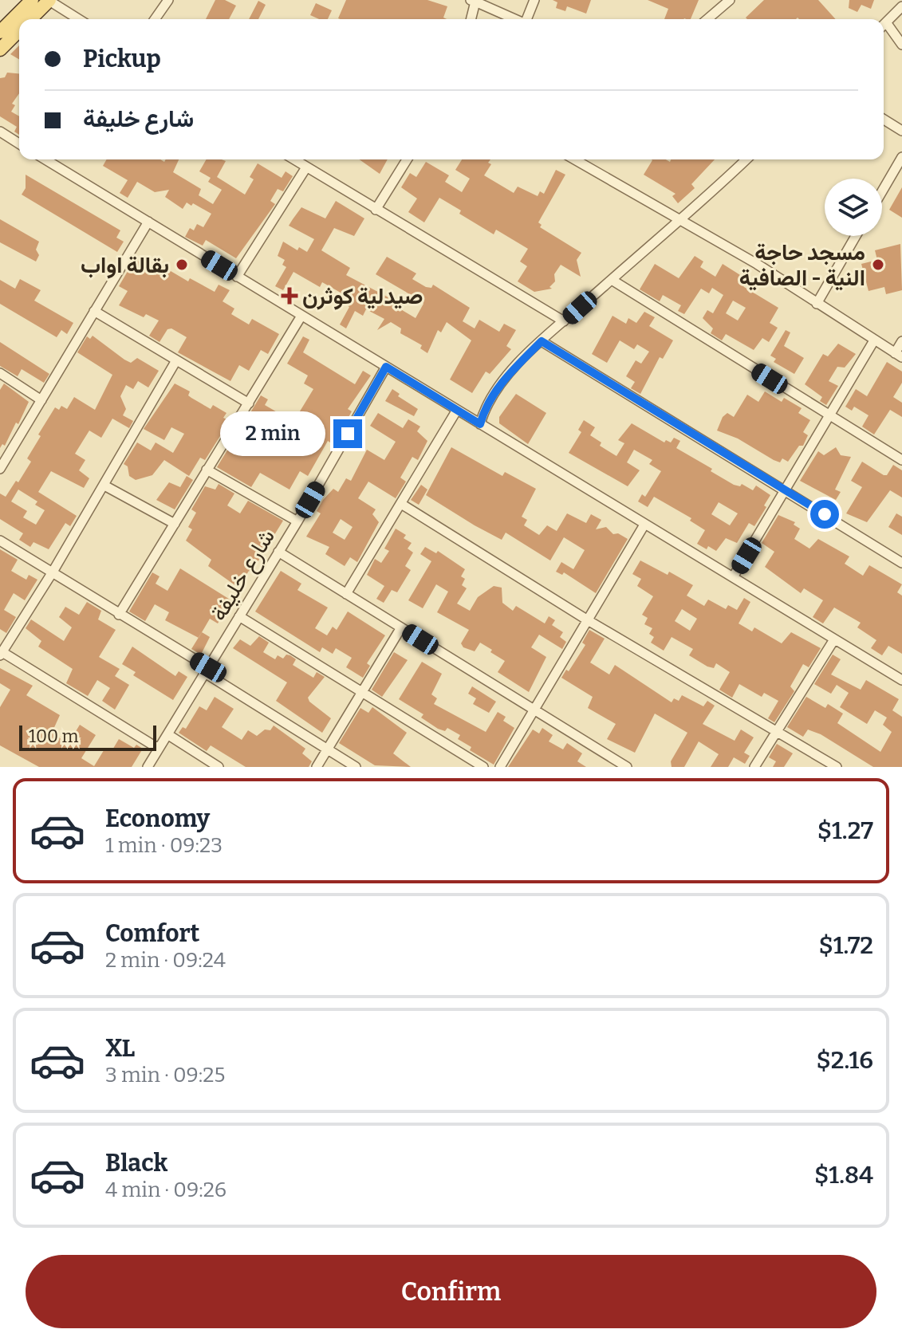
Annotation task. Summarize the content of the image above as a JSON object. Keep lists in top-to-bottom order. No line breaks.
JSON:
{"streets":{"street":["شارع خليفة"]},"places":{"other":["بقالة اواب","مسجد حاجة النية - الصافية"],"health":["صيدلية كوثرن"]},"scale_bar":"100 m","page":{"banner":["Pickup","شارع خليفة"],"bubble":"2 min","scale":"100 m","list":[{"name":"Economy","note":"1 min · 09:23","value":"$1.27"},{"name":"Comfort","note":"2 min · 09:24","value":"$1.72"},{"name":"XL","note":"3 min · 09:25","value":"$2.16"},{"name":"Black","note":"4 min · 09:26","value":"$1.84"}],"buttons":"Confirm"}}
